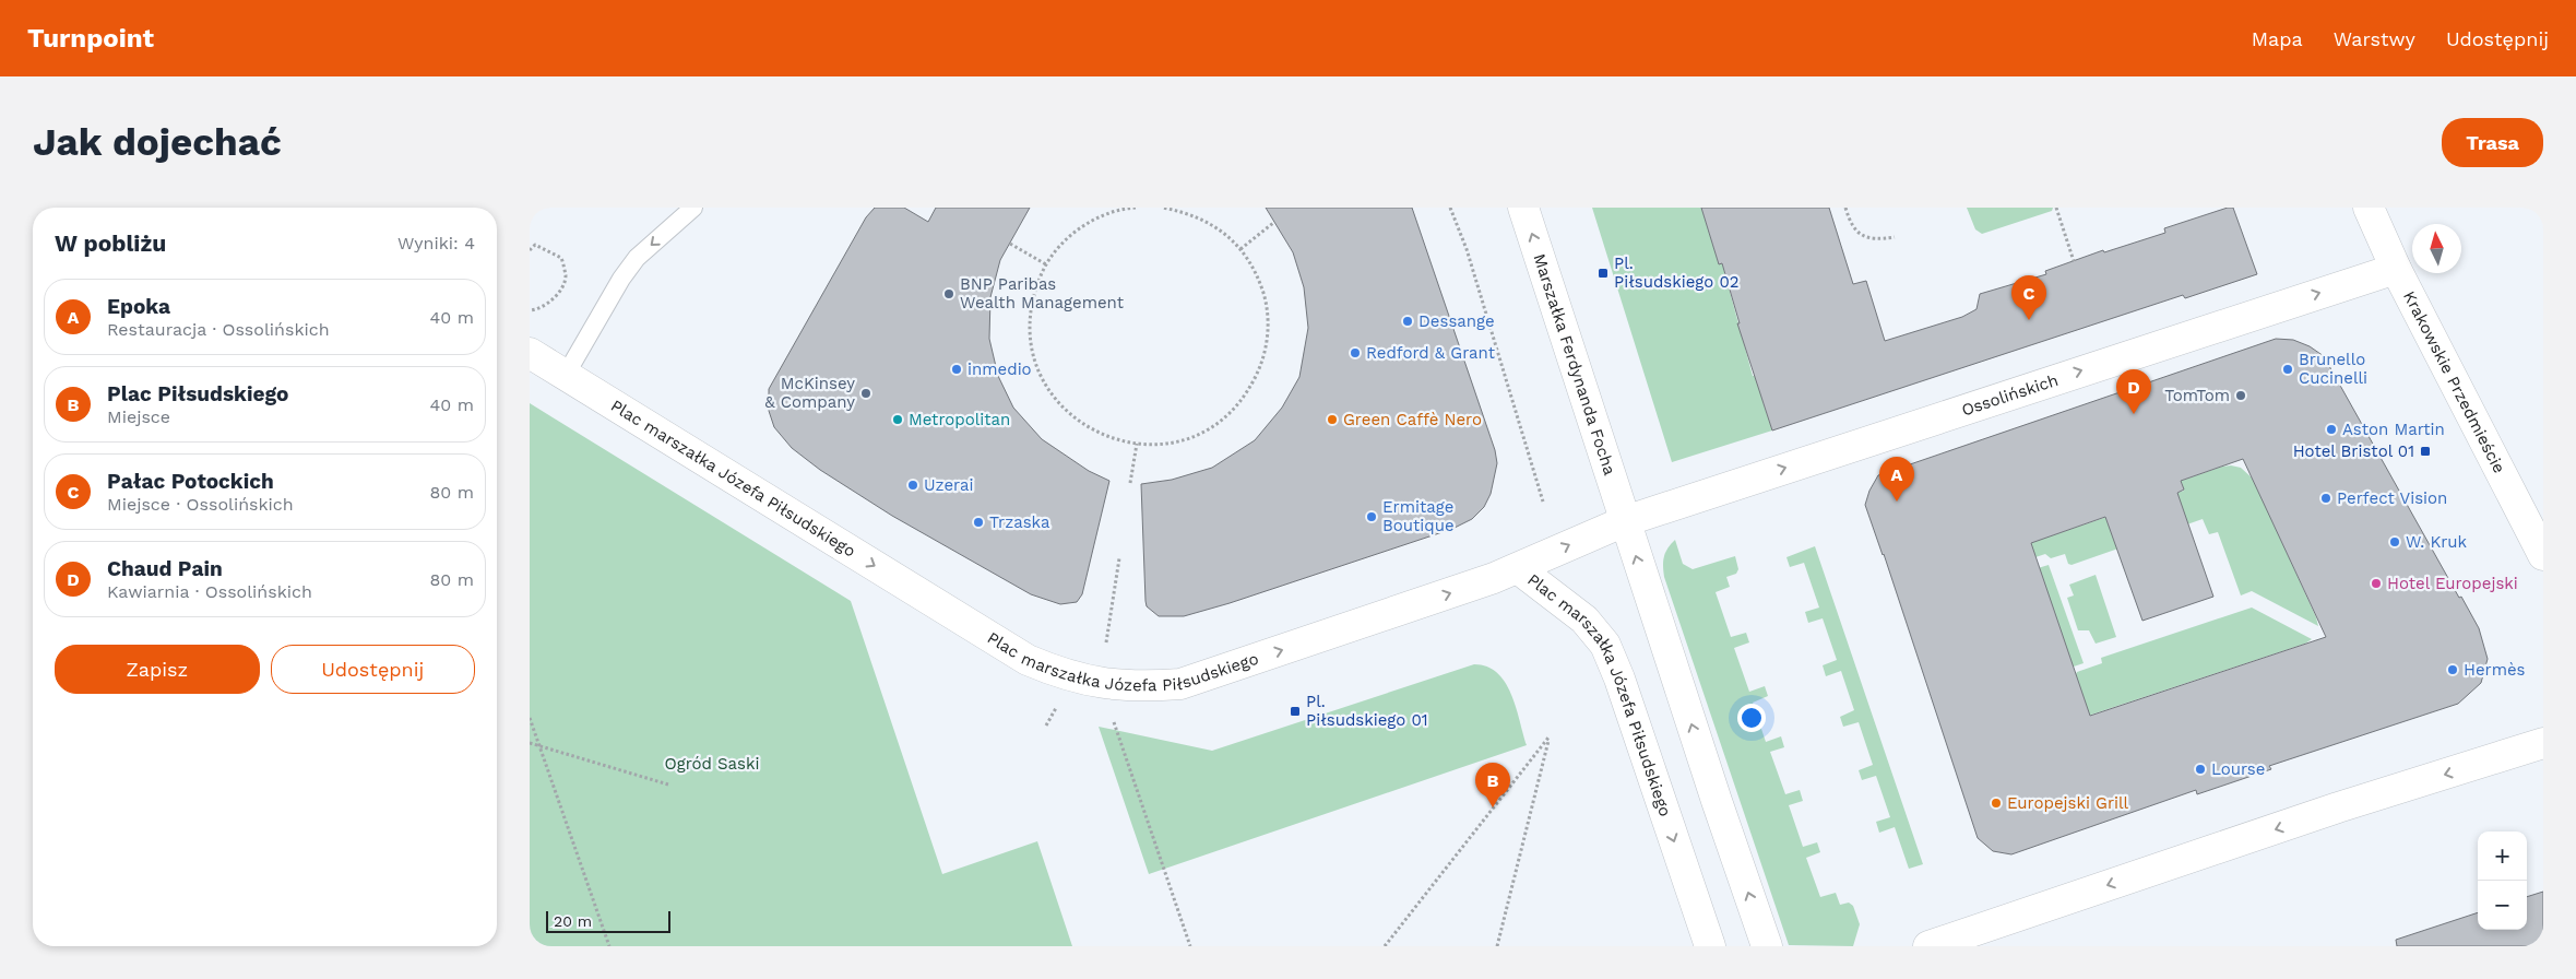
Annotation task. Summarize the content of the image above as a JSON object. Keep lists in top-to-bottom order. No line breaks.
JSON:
{"streets":{"street":["Marszałka Ferdynanda Focha","Krakowskie Przedmieście","Ossolińskich","Plac marszałka Józefa Piłsudskiego"]},"crossings":[["Marszałka Ferdynanda Focha","Ossolińskich"],["Krakowskie Przedmieście","Ossolińskich"],["Ossolińskich","Plac marszałka Józefa Piłsudskiego"]],"one_way":["Marszałka Ferdynanda Focha","Ossolińskich","Plac marszałka Józefa Piłsudskiego"],"parks":["Ogród Saski"],"places":{"transit":["Pl. Piłsudskiego 02","Hotel Bristol 01","Pl. Piłsudskiego 01"],"other":["BNP Paribas Wealth Management","Dessange","Redford & Grant","inmedio","Brunello Cucinelli","McKinsey & Company","TomTom","Metropolitan","Green Caffè Nero","Aston Martin","Uzerai","Perfect Vision","Ermitage Boutique","Trzaska","W. Kruk","Hotel Europejski","Hermès","Lourse","Europejski Grill"]},"scale_bar":"20 m","north":"top","page":{"header":"Turnpoint","nav":["Mapa","Warstwy","Udostępnij"],"buttons":["Trasa",["Zapisz","Udostępnij"]],"title":"Jak dojechać","heading":["W pobliżu","Wyniki: 4"],"pins":["C","D","A","B"],"list":[{"mark":"A","name":"Epoka","note":"Restauracja · Ossolińskich","value":"40 m"},{"mark":"B","name":"Plac Piłsudskiego","note":"Miejsce","value":"40 m"},{"mark":"C","name":"Pałac Potockich","note":"Miejsce · Ossolińskich","value":"80 m"},{"mark":"D","name":"Chaud Pain","note":"Kawiarnia · Ossolińskich","value":"80 m"}],"map_buttons":["+","−"],"scale":"20 m"}}
